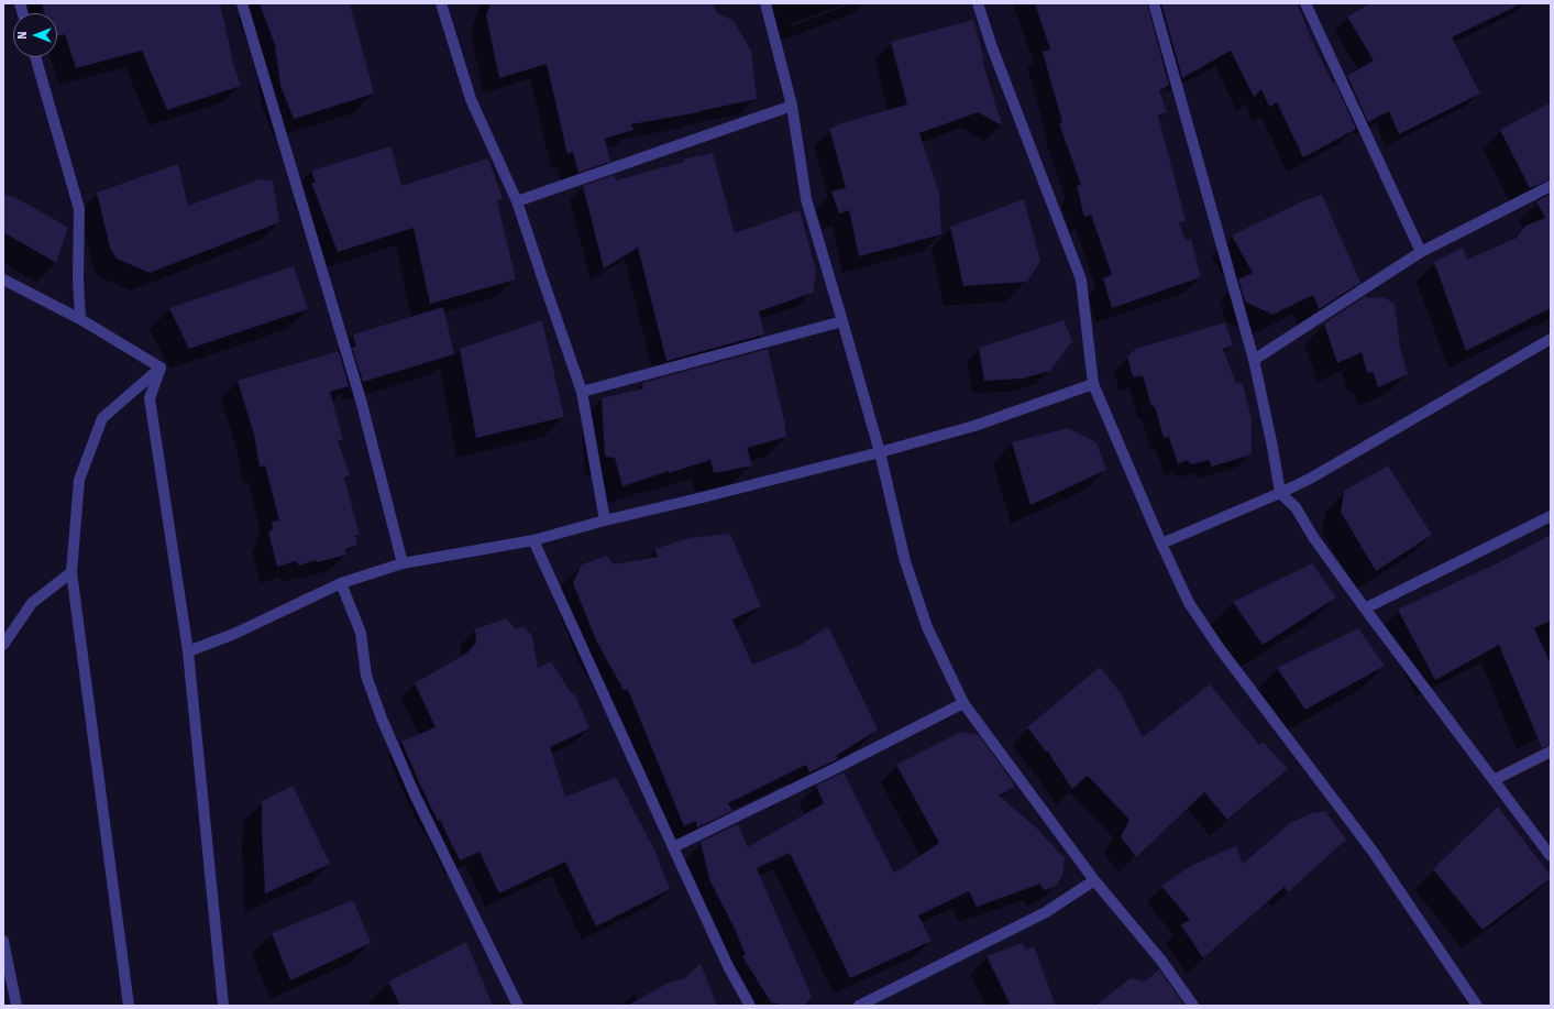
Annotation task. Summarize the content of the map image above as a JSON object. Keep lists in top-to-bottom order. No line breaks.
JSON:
{"north":"left"}
